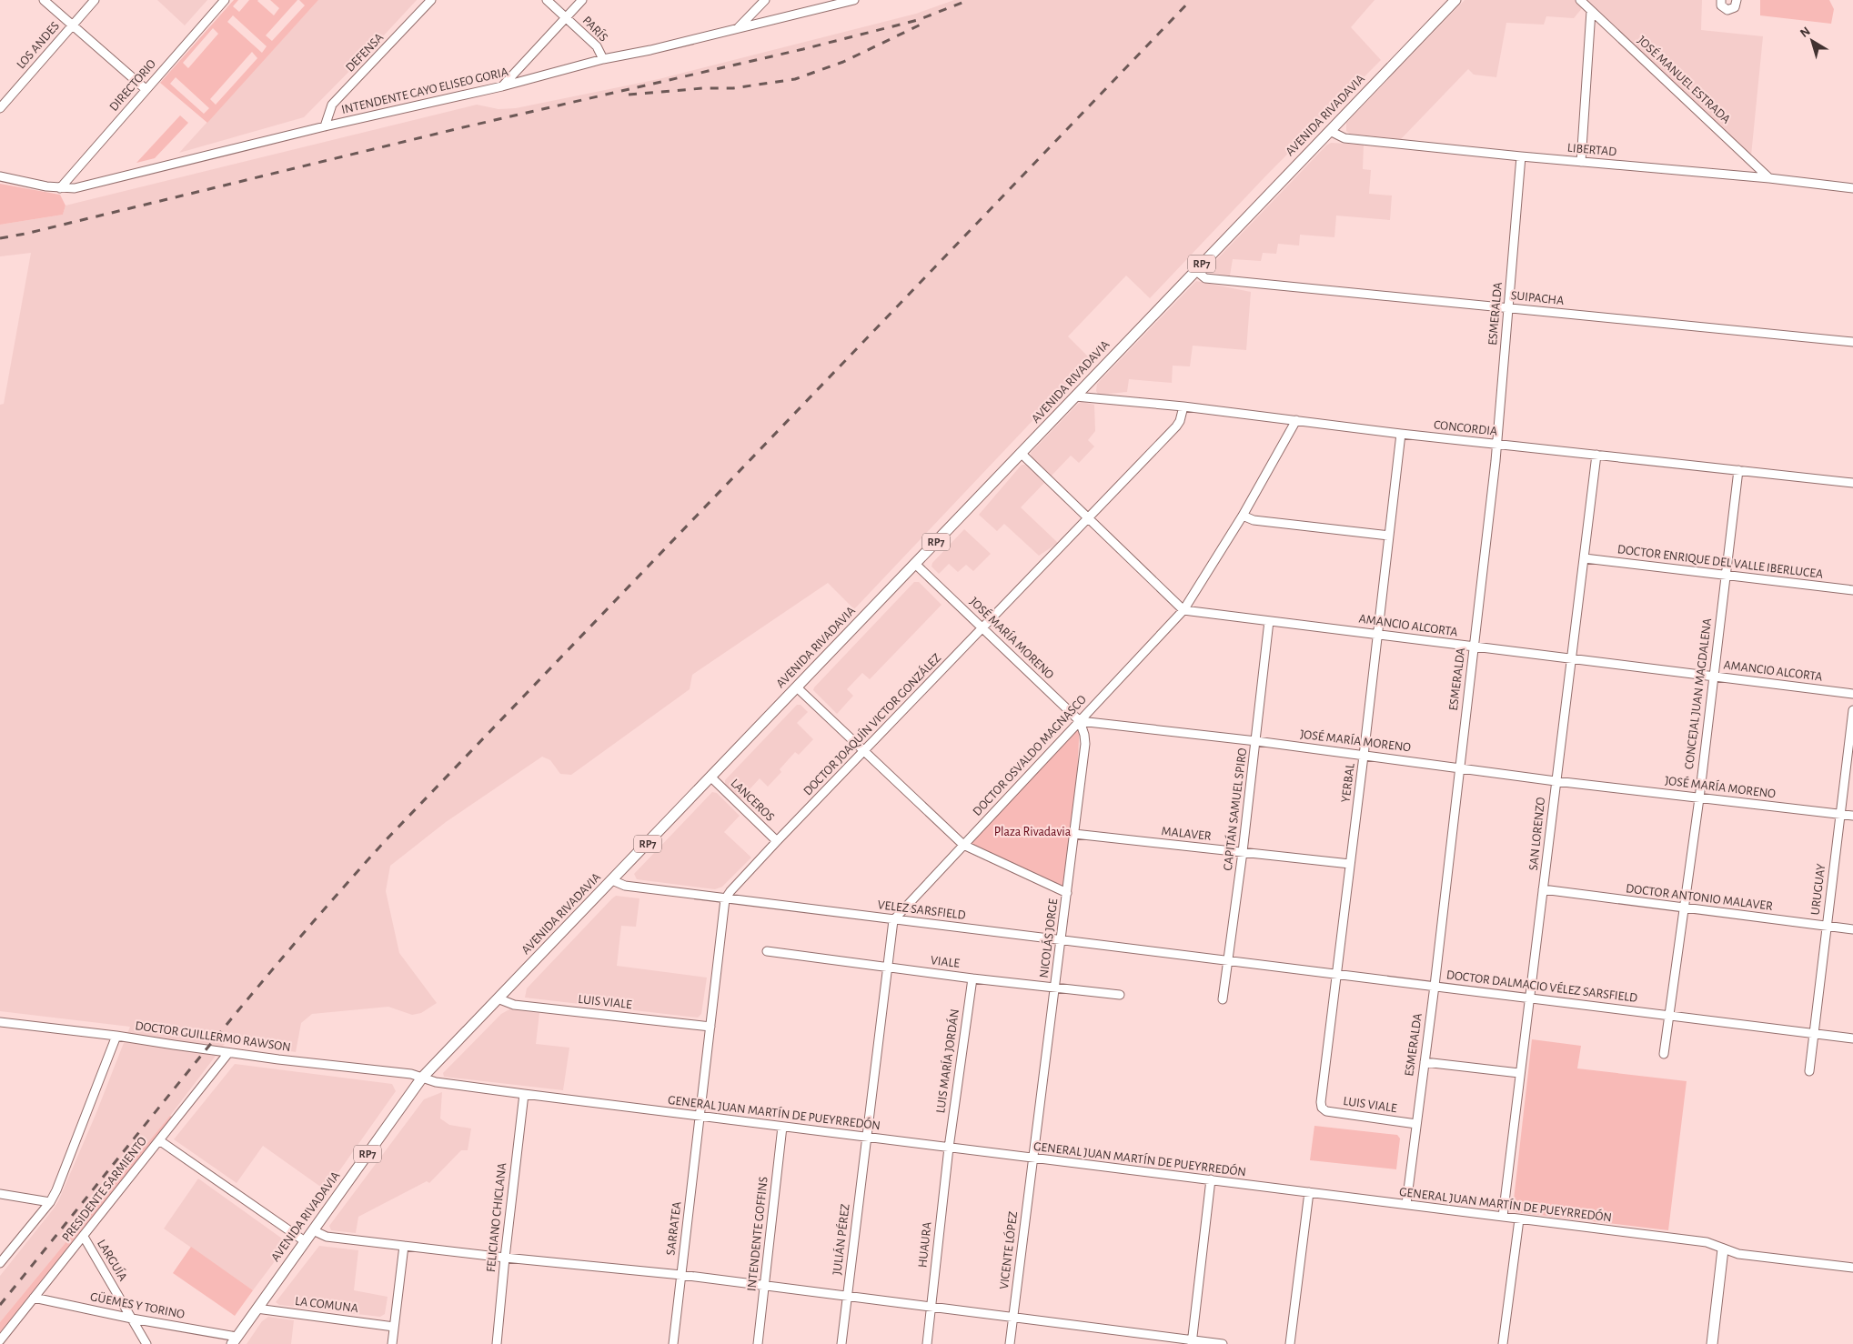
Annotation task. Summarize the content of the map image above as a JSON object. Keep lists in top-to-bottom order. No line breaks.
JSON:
{"streets":{"main road":["AVENIDA RIVADAVIA","RP7"],"street":["PARÍS","LOS ANDES","DEFENSA","JOSÉ MANUEL ESTRADA","DIRECTORIO","INTENDENTE CAYO ELISEO GORIA","LIBERTAD","SUIPACHA","ESMERALDA","CONCORDIA","DOCTOR ENRIQUE DEL VALLE IBERLUCEA","AMANCIO ALCORTA","JOSÉ MARÍA MORENO","CONCEJAL JUAN MAGDALENA","DOCTOR JOAQUÍN VICTOR GONZÁLEZ","DOCTOR OSVALDO MAGNASCO","YERBAL","LANCEROS","CAPITÁN SAMUEL SPIRO","MALAVER","SAN LORENZO","URUGUAY","DOCTOR ANTONIO MALAVER","VELEZ SARSFIELD","NICOLÁS JORGE","VIALE","DOCTOR DALMACIO VÉLEZ SARSFIELD","LUIS VIALE","DOCTOR GUILLERMO RAWSON","LUIS MARÍA JORDÁN","GENERAL JUAN MARTÍN DE PUEYRREDÓN","PRESIDENTE SARMIENTO","FELICIANO CHICLANA","SARRATEA","INTENDENTE GOFFINS","JULIÁN PÉREZ","HUAURA","VICENTE LÓPEZ","LARGUÍA","LA COMUNA","GÜEMES Y TORINO"]},"crossings":[["PARÍS","INTENDENTE CAYO ELISEO GORIA"],["DEFENSA","INTENDENTE CAYO ELISEO GORIA"],["JOSÉ MANUEL ESTRADA","LIBERTAD"],["DIRECTORIO","INTENDENTE CAYO ELISEO GORIA"],["AVENIDA RIVADAVIA","LIBERTAD"],["AVENIDA RIVADAVIA","SUIPACHA"],["AVENIDA RIVADAVIA","CONCORDIA"],["AVENIDA RIVADAVIA","JOSÉ MARÍA MORENO"],["AVENIDA RIVADAVIA","LANCEROS"],["AVENIDA RIVADAVIA","VELEZ SARSFIELD"],["AVENIDA RIVADAVIA","LUIS VIALE"],["AVENIDA RIVADAVIA","DOCTOR GUILLERMO RAWSON"],["AVENIDA RIVADAVIA","GENERAL JUAN MARTÍN DE PUEYRREDÓN"],["AVENIDA RIVADAVIA","LA COMUNA"],["AVENIDA RIVADAVIA","GÜEMES Y TORINO"],["LIBERTAD","ESMERALDA"],["SUIPACHA","ESMERALDA"],["ESMERALDA","CONCORDIA"],["ESMERALDA","AMANCIO ALCORTA"],["ESMERALDA","JOSÉ MARÍA MORENO"],["ESMERALDA","DOCTOR DALMACIO VÉLEZ SARSFIELD"],["ESMERALDA","LUIS VIALE"],["ESMERALDA","GENERAL JUAN MARTÍN DE PUEYRREDÓN"],["CONCORDIA","CONCEJAL JUAN MAGDALENA"],["CONCORDIA","DOCTOR JOAQUÍN VICTOR GONZÁLEZ"],["CONCORDIA","DOCTOR OSVALDO MAGNASCO"],["CONCORDIA","YERBAL"],["CONCORDIA","SAN LORENZO"],["DOCTOR ENRIQUE DEL VALLE IBERLUCEA","CONCEJAL JUAN MAGDALENA"],["DOCTOR ENRIQUE DEL VALLE IBERLUCEA","SAN LORENZO"],["AMANCIO ALCORTA","CONCEJAL JUAN MAGDALENA"],["AMANCIO ALCORTA","DOCTOR OSVALDO MAGNASCO"],["AMANCIO ALCORTA","YERBAL"],["AMANCIO ALCORTA","CAPITÁN SAMUEL SPIRO"],["AMANCIO ALCORTA","SAN LORENZO"],["JOSÉ MARÍA MORENO","CONCEJAL JUAN MAGDALENA"],["JOSÉ MARÍA MORENO","DOCTOR JOAQUÍN VICTOR GONZÁLEZ"],["JOSÉ MARÍA MORENO","DOCTOR OSVALDO MAGNASCO"],["JOSÉ MARÍA MORENO","YERBAL"],["JOSÉ MARÍA MORENO","CAPITÁN SAMUEL SPIRO"],["JOSÉ MARÍA MORENO","SAN LORENZO"],["JOSÉ MARÍA MORENO","URUGUAY"],["JOSÉ MARÍA MORENO","NICOLÁS JORGE"],["CONCEJAL JUAN MAGDALENA","DOCTOR ANTONIO MALAVER"],["CONCEJAL JUAN MAGDALENA","DOCTOR DALMACIO VÉLEZ SARSFIELD"],["DOCTOR JOAQUÍN VICTOR GONZÁLEZ","LANCEROS"],["DOCTOR JOAQUÍN VICTOR GONZÁLEZ","VELEZ SARSFIELD"],["DOCTOR OSVALDO MAGNASCO","VELEZ SARSFIELD"],["DOCTOR OSVALDO MAGNASCO","NICOLÁS JORGE"],["YERBAL","MALAVER"],["YERBAL","DOCTOR DALMACIO VÉLEZ SARSFIELD"],["YERBAL","LUIS VIALE"],["CAPITÁN SAMUEL SPIRO","MALAVER"],["CAPITÁN SAMUEL SPIRO","VELEZ SARSFIELD"],["CAPITÁN SAMUEL SPIRO","DOCTOR DALMACIO VÉLEZ SARSFIELD"],["MALAVER","NICOLÁS JORGE"],["SAN LORENZO","DOCTOR ANTONIO MALAVER"],["SAN LORENZO","DOCTOR DALMACIO VÉLEZ SARSFIELD"],["SAN LORENZO","GENERAL JUAN MARTÍN DE PUEYRREDÓN"],["URUGUAY","DOCTOR ANTONIO MALAVER"],["URUGUAY","DOCTOR DALMACIO VÉLEZ SARSFIELD"],["VELEZ SARSFIELD","NICOLÁS JORGE"],["VELEZ SARSFIELD","DOCTOR DALMACIO VÉLEZ SARSFIELD"],["NICOLÁS JORGE","VIALE"],["NICOLÁS JORGE","GENERAL JUAN MARTÍN DE PUEYRREDÓN"],["NICOLÁS JORGE","VICENTE LÓPEZ"],["VIALE","LUIS MARÍA JORDÁN"],["DOCTOR GUILLERMO RAWSON","GENERAL JUAN MARTÍN DE PUEYRREDÓN"],["DOCTOR GUILLERMO RAWSON","PRESIDENTE SARMIENTO"],["LUIS MARÍA JORDÁN","GENERAL JUAN MARTÍN DE PUEYRREDÓN"],["LUIS MARÍA JORDÁN","HUAURA"],["GENERAL JUAN MARTÍN DE PUEYRREDÓN","FELICIANO CHICLANA"],["GENERAL JUAN MARTÍN DE PUEYRREDÓN","SARRATEA"],["GENERAL JUAN MARTÍN DE PUEYRREDÓN","INTENDENTE GOFFINS"],["GENERAL JUAN MARTÍN DE PUEYRREDÓN","JULIÁN PÉREZ"],["GENERAL JUAN MARTÍN DE PUEYRREDÓN","HUAURA"],["GENERAL JUAN MARTÍN DE PUEYRREDÓN","VICENTE LÓPEZ"],["PRESIDENTE SARMIENTO","LARGUÍA"],["PRESIDENTE SARMIENTO","GÜEMES Y TORINO"],["LARGUÍA","GÜEMES Y TORINO"]],"parks":["Plaza Rivadavia"],"north":"top left"}
